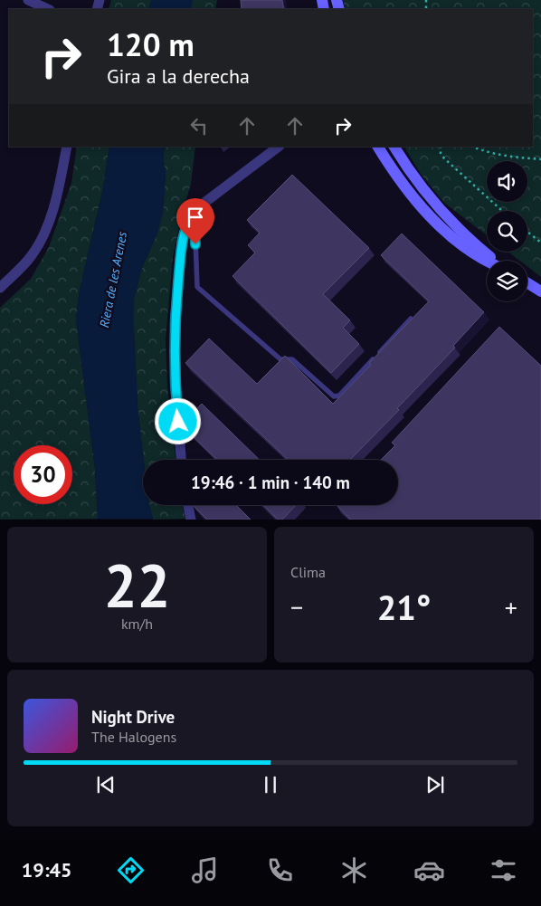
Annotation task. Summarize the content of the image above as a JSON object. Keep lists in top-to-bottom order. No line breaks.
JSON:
{"water":["Riera de les Arenes"],"page":{"turn":["120 m","Gira a la derecha"],"limit":"30","trip":"19:46 · 1 min · 140 m","tile":[["22","km/h"],"Clima"],"heat":["−","21°","+"],"song":["Night Drive","The Halogens"],"tabs":"19:45"}}
